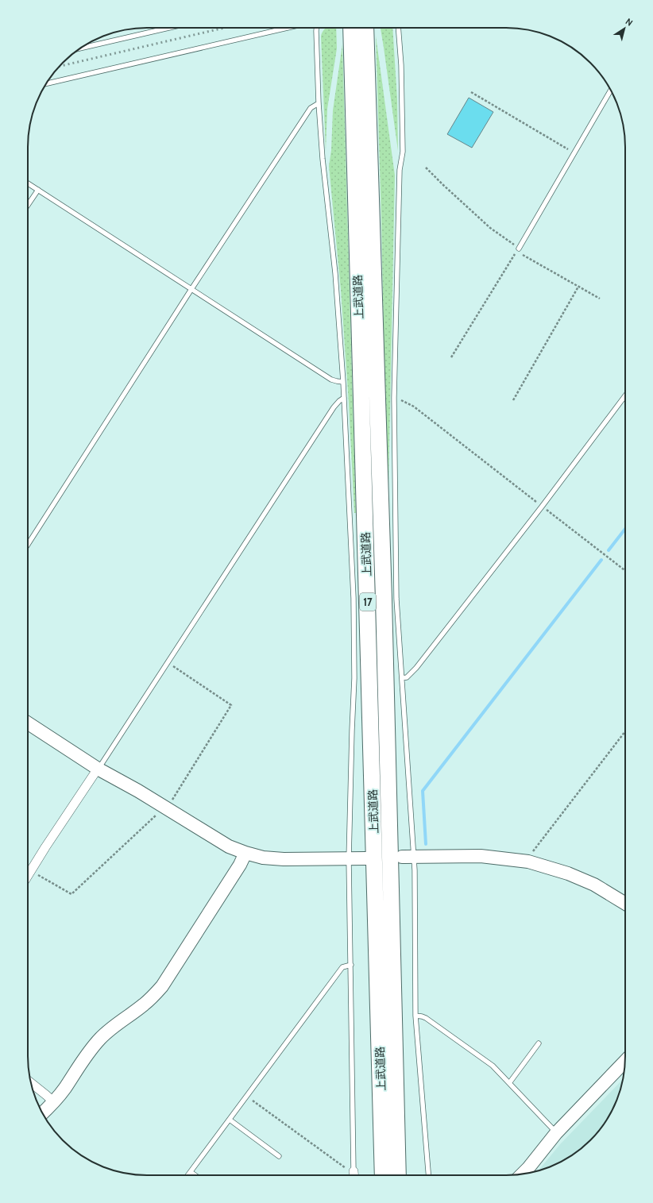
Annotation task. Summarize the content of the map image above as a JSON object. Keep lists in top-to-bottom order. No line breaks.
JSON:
{"streets":{"highway":["上武道路","17"]},"north":"top right"}
